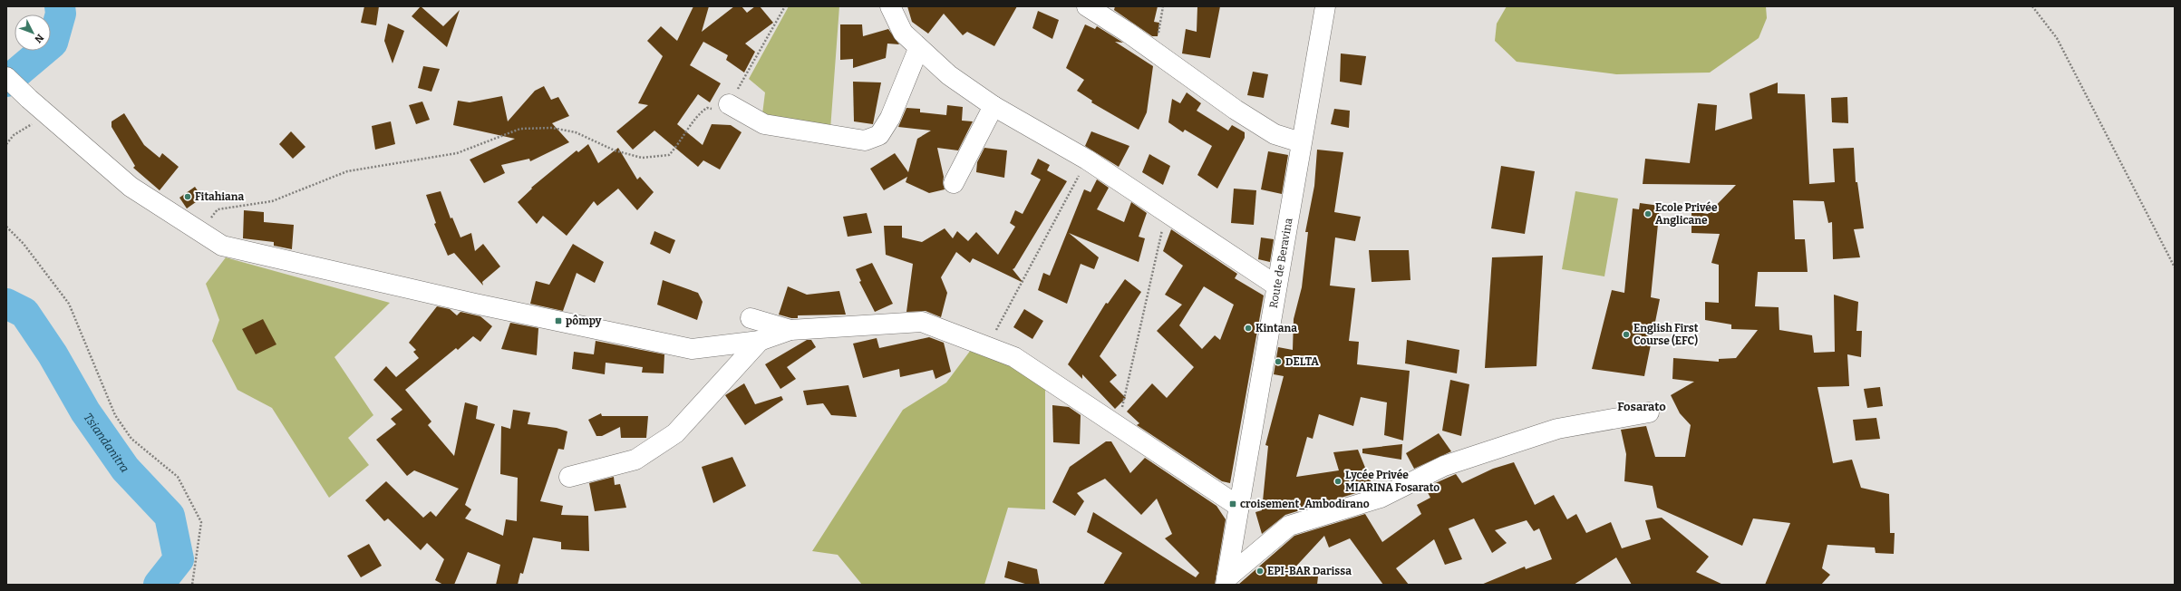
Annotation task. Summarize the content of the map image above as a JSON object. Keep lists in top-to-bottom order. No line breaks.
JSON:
{"streets":{"street":["Route de Beravina"]},"districts":["Fosarato"],"water":["Tsiandanitra"],"places":{"other":["Fitahiana","Ecole Privée Anglicane","Kintana","English First Course (EFC)","DELTA","Lycée Privée MIARINA Fosarato","EPI-BAR Darissa"],"transit":["pômpy","croisement_Ambodirano"]},"north":"bottom right"}
